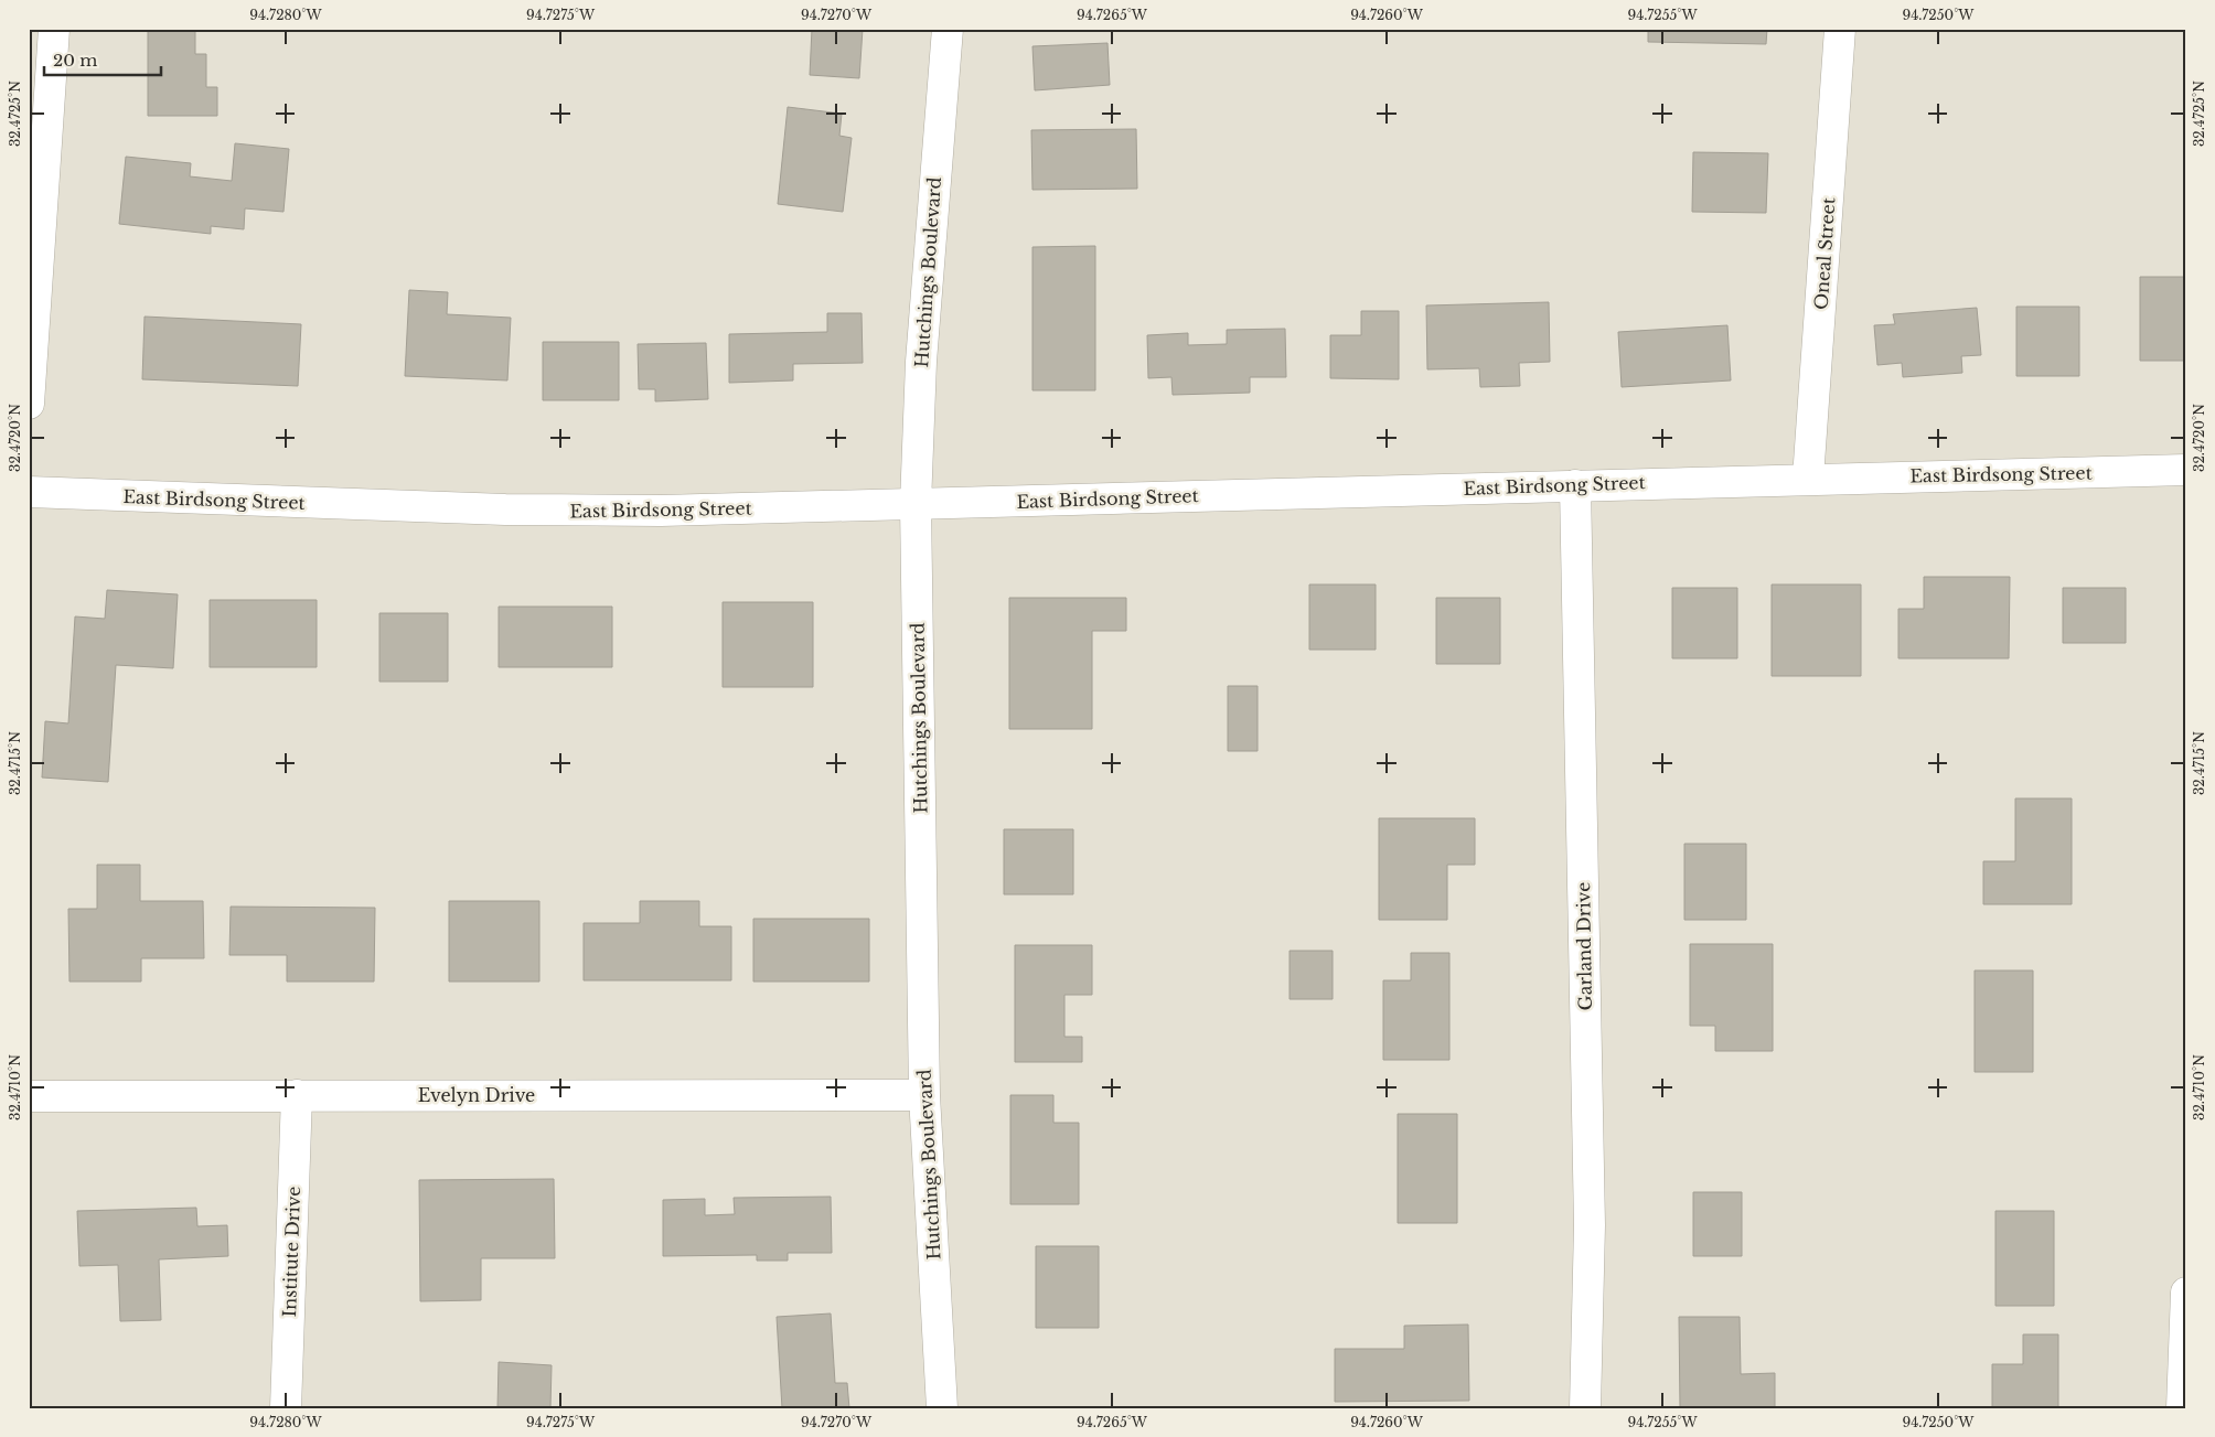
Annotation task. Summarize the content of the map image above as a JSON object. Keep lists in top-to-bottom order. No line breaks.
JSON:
{"streets":{"street":["Oneal Street","Hutchings Boulevard","East Birdsong Street","Garland Drive","Evelyn Drive","Institute Drive"]},"crossings":[["Oneal Street","East Birdsong Street"],["Hutchings Boulevard","East Birdsong Street"],["Hutchings Boulevard","Evelyn Drive"],["East Birdsong Street","Garland Drive"],["Evelyn Drive","Institute Drive"]],"scale_bar":"20 m","coordinates":["94.7280°W","94.7275°W","94.7270°W","94.7265°W","94.7260°W","94.7255°W","94.7250°W","32.4725°N","32.4720°N","32.4715°N","32.4710°N"]}
